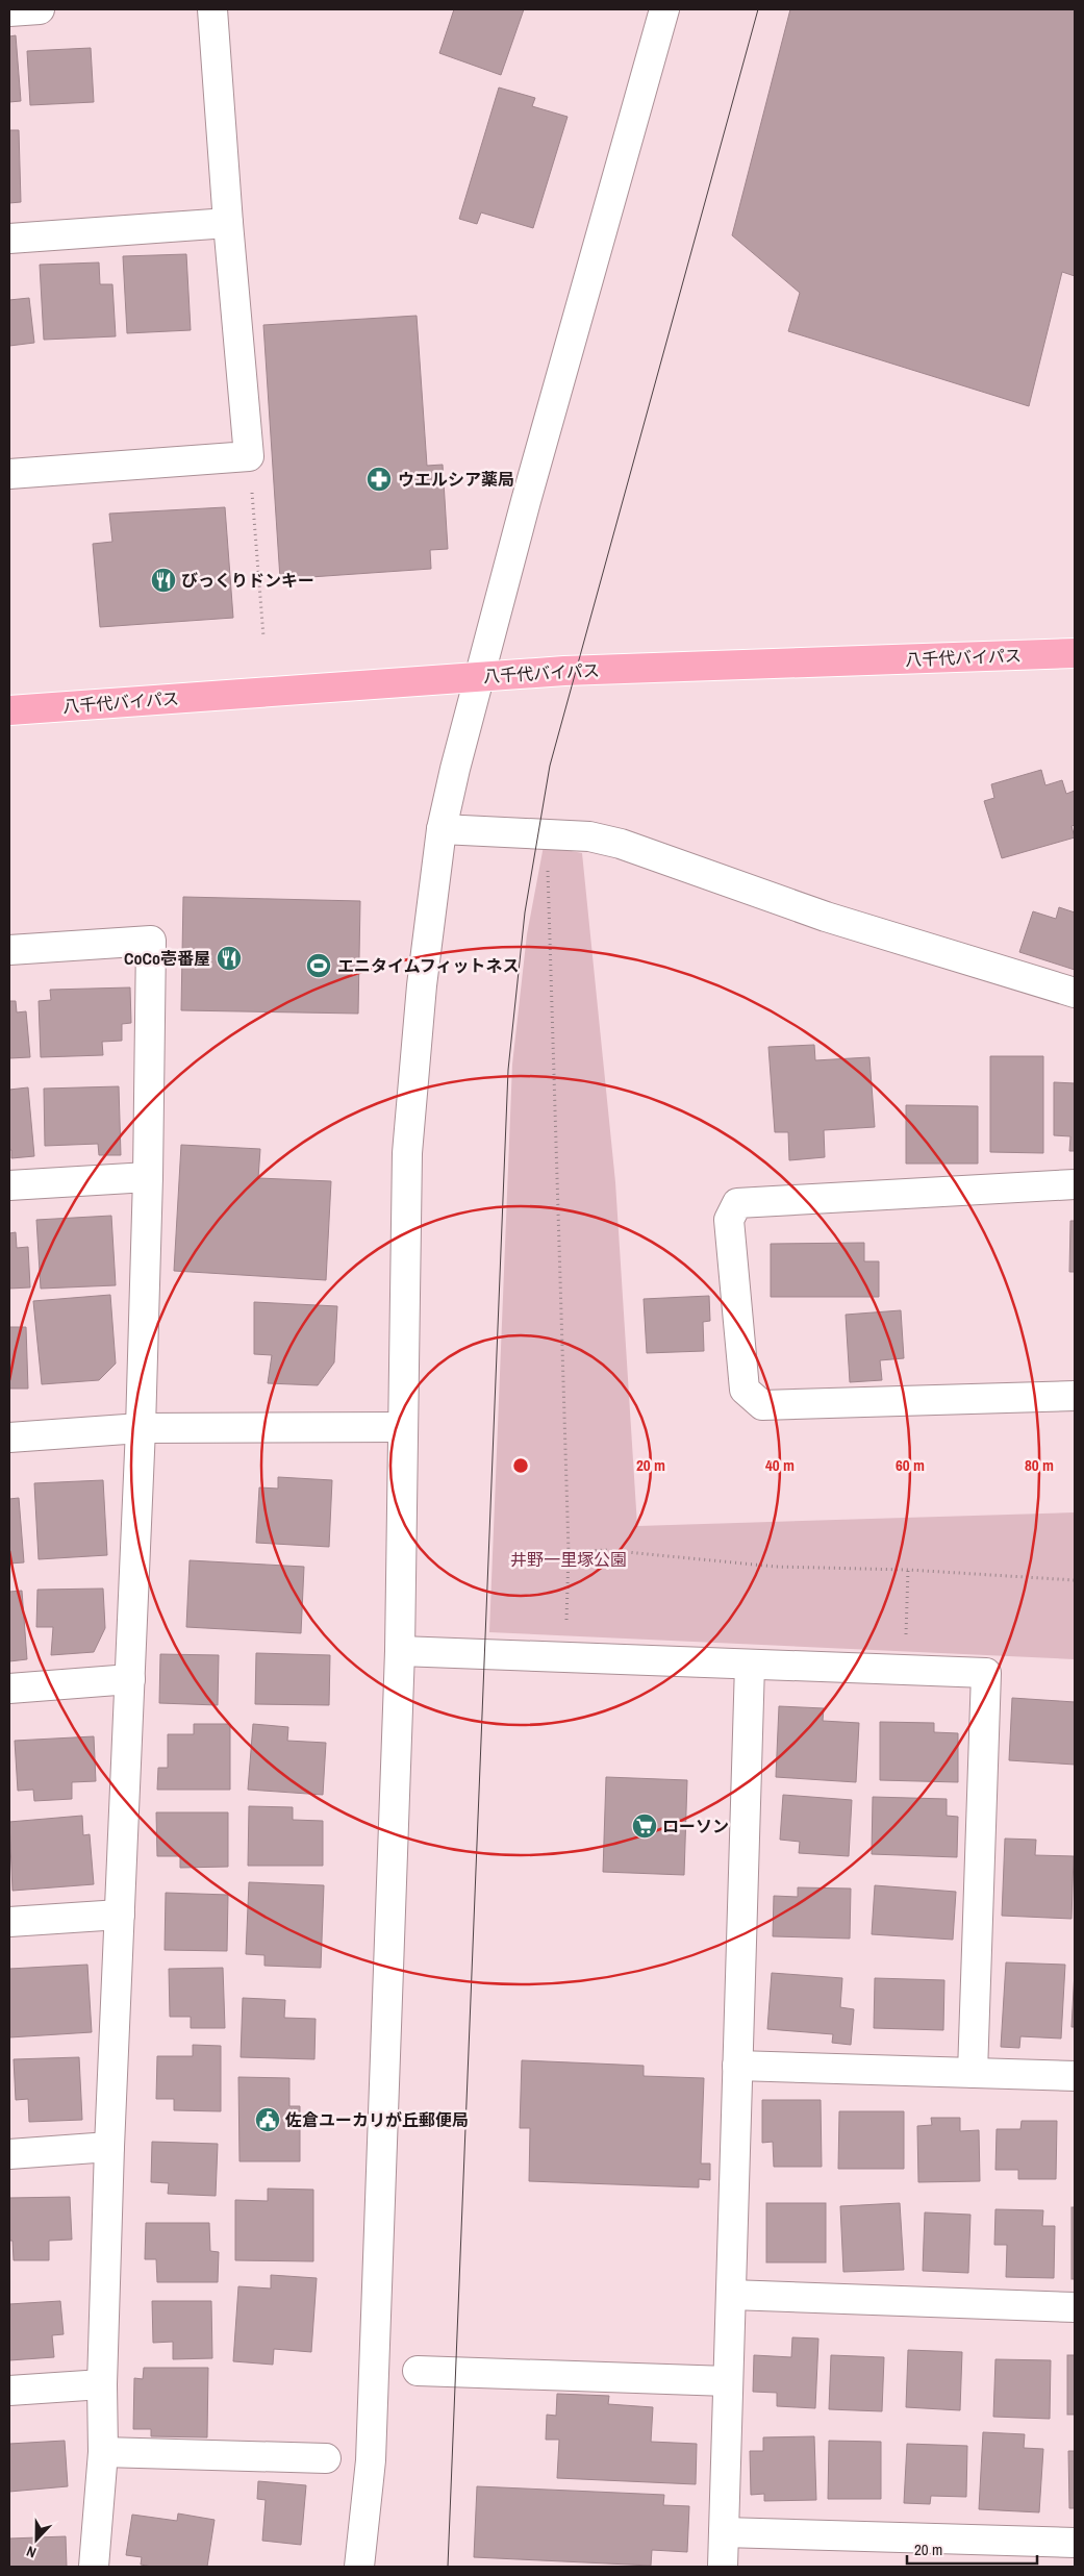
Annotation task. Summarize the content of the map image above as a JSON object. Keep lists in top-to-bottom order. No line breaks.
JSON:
{"streets":{"highway":["八千代バイパス"]},"parks":["井野一里塚公園"],"places":{"pharmacy":["ウエルシア薬局"],"restaurant":["びっくりドンキー","CoCo壱番屋"],"sports":["エニタイムフィットネス"],"supermarket":["ローソン"],"public building":["佐倉ユーカリが丘郵便局"]},"scale_bar":"20 m","north":"bottom","rings":["20 m","40 m","60 m","80 m"]}
